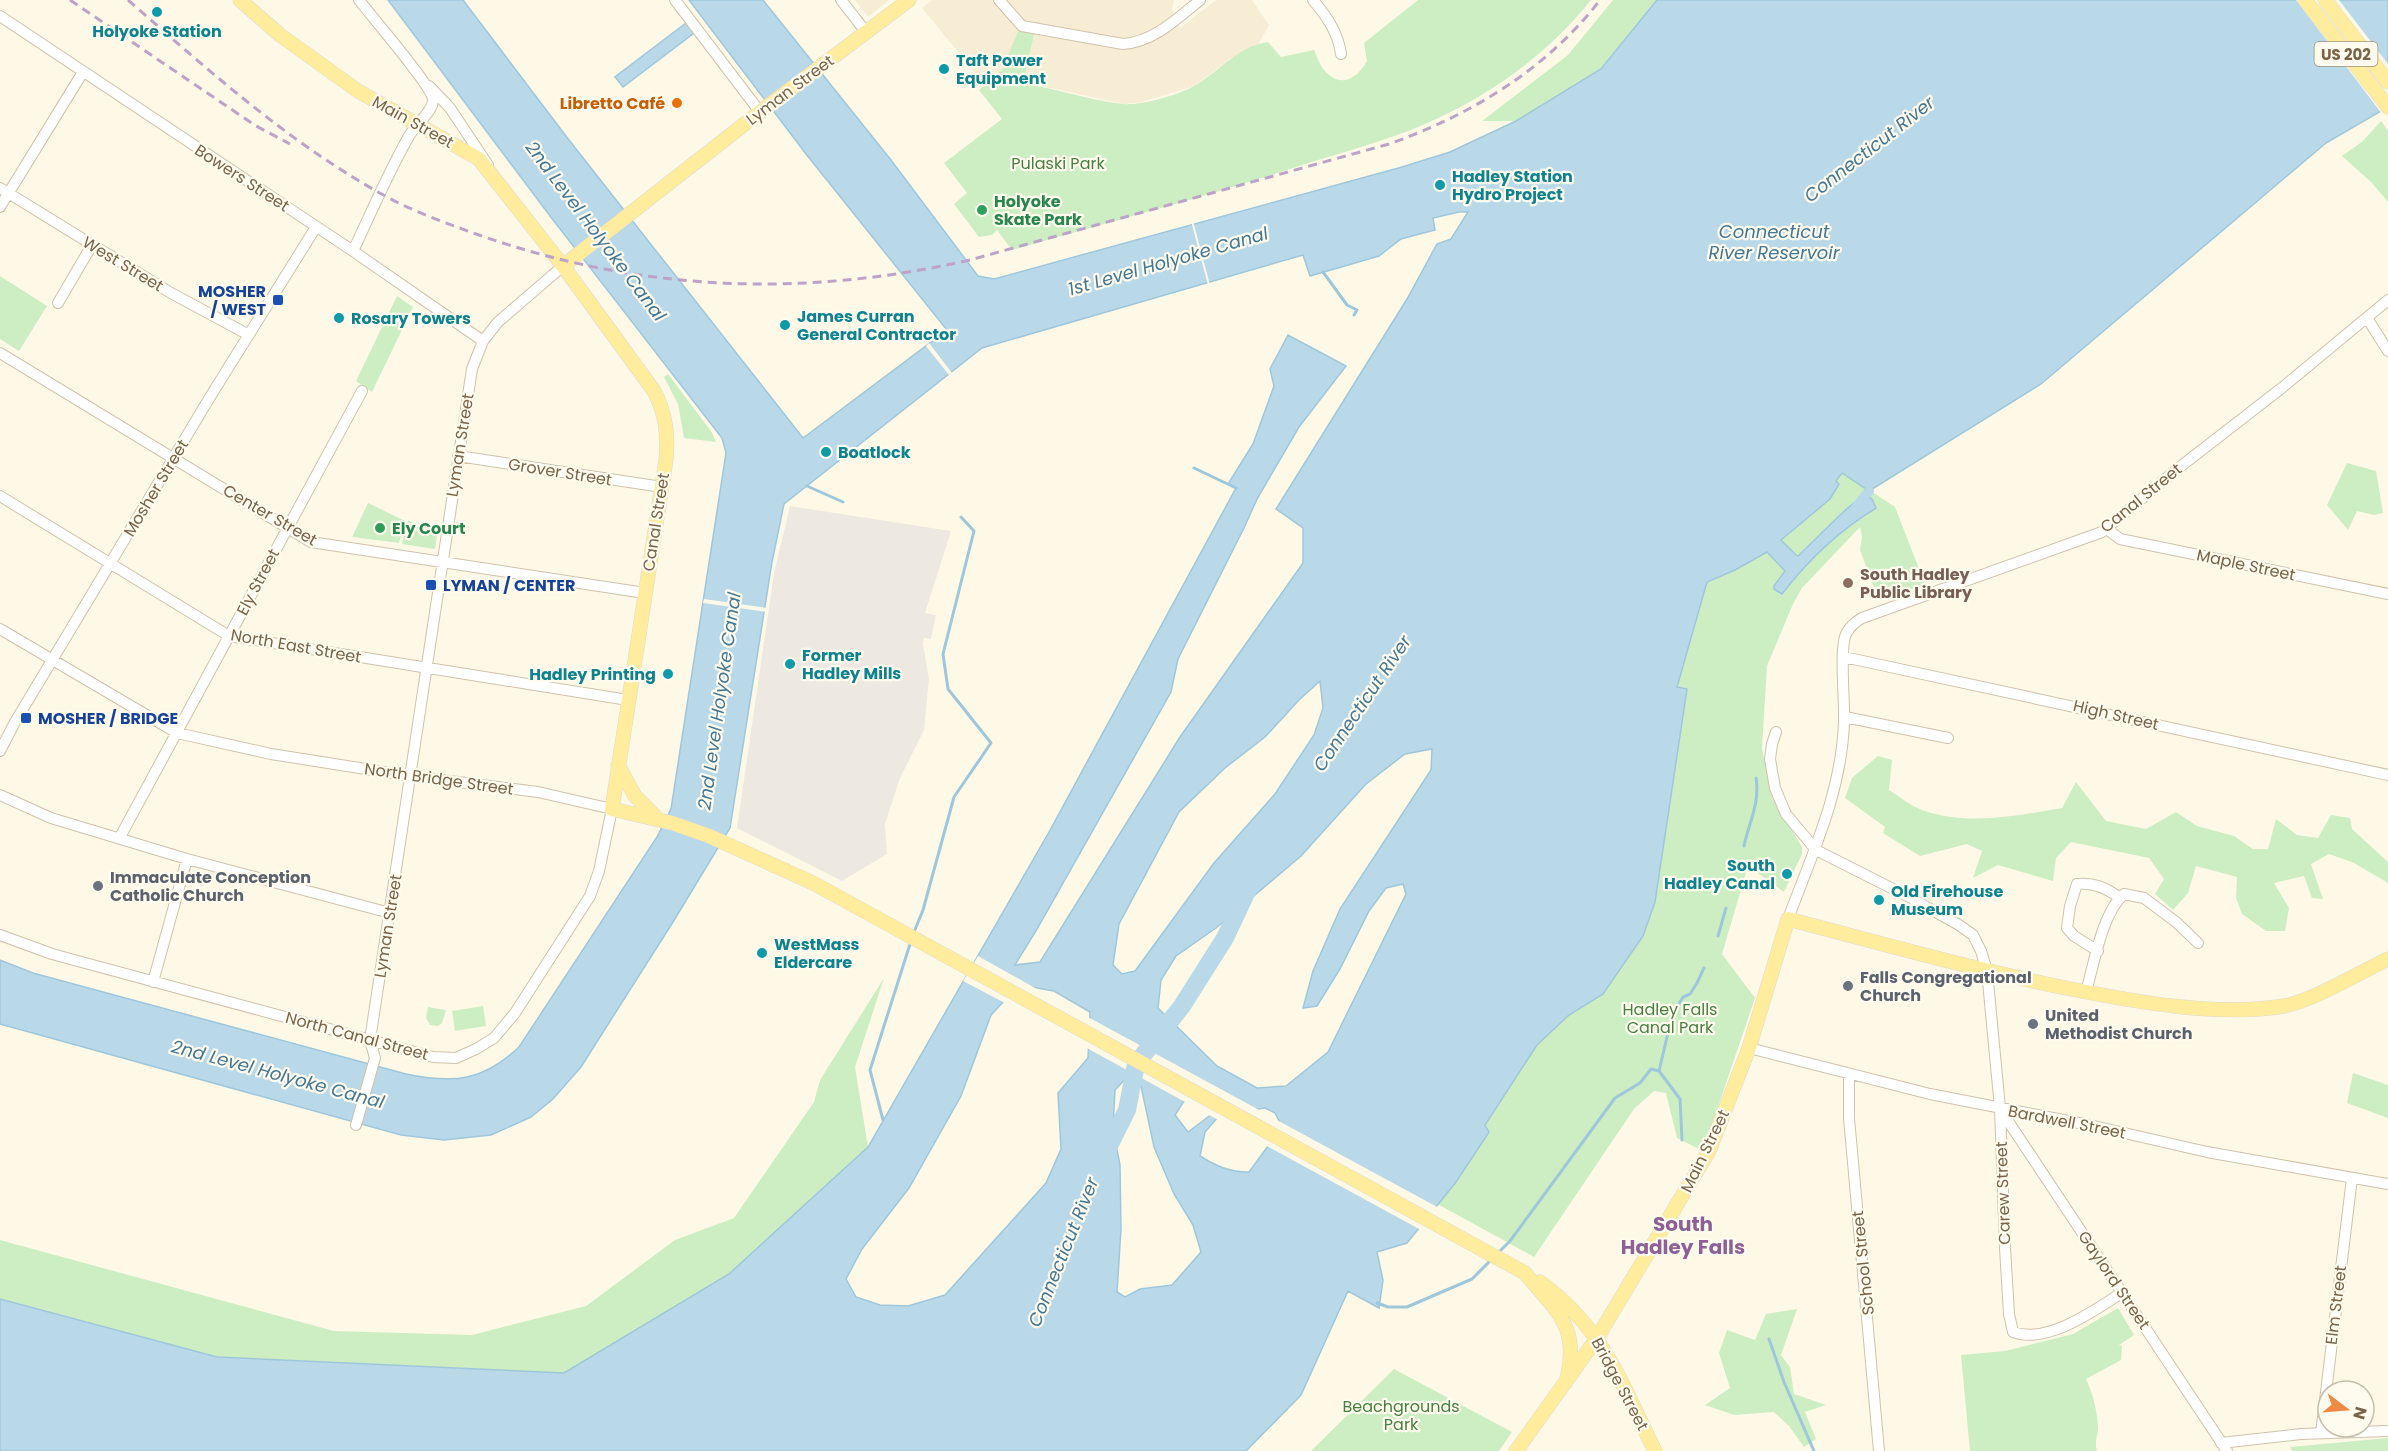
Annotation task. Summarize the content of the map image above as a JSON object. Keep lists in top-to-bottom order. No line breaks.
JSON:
{"streets":{"main road":["US 202","Lyman Street","Main Street","Canal Street","North Bridge Street","Bridge Street"],"street":["Bowers Street","West Street","Grover Street","Mosher Street","Center Street","Maple Street","Ely Street","North East Street","High Street","North Canal Street","Bardwell Street","Carew Street","School Street","Gaylord Street","Elm Street"]},"crossings":[["Lyman Street","Main Street"],["Lyman Street","Bowers Street"],["Lyman Street","Grover Street"],["Lyman Street","Canal Street"],["Lyman Street","Center Street"],["Lyman Street","North East Street"],["Lyman Street","North Bridge Street"],["Lyman Street","North Canal Street"],["Main Street","Canal Street"],["Main Street","Bardwell Street"],["Main Street","Bridge Street"],["Bowers Street","Mosher Street"],["West Street","Mosher Street"],["Grover Street","Canal Street"],["Mosher Street","Center Street"],["Mosher Street","North East Street"],["Mosher Street","North Bridge Street"],["Canal Street","Center Street"],["Canal Street","Maple Street"],["Canal Street","North East Street"],["Canal Street","High Street"],["Canal Street","North Bridge Street"],["Canal Street","North Canal Street"],["Canal Street","Carew Street"],["Center Street","Ely Street"],["Ely Street","North East Street"],["Ely Street","North Bridge Street"],["North Bridge Street","North Canal Street"],["North Bridge Street","Bridge Street"],["Bardwell Street","Carew Street"],["Bardwell Street","School Street"],["Bardwell Street","Gaylord Street"],["Bardwell Street","Elm Street"],["Carew Street","Gaylord Street"]],"districts":["South Hadley Falls"],"water":["Connecticut River","2nd Level Holyoke Canal","Connecticut River Reservoir","1st Level Holyoke Canal"],"parks":["Pulaski Park","Hadley Falls Canal Park","Beachgrounds Park"],"places":{"other":["Holyoke Station","Taft Power Equipment","Libretto Café","Hadley Station Hydro Project","Holyoke Skate Park","Rosary Towers","James Curran General Contractor","Boatlock","Ely Court","South Hadley Public Library","Former Hadley Mills","Hadley Printing","South Hadley Canal","Immaculate Conception Catholic Church","Old Firehouse Museum","WestMass Eldercare","Falls Congregational Church","United Methodist Church"],"transit":["MOSHER / WEST","LYMAN / CENTER","MOSHER / BRIDGE"]},"north":"right"}
